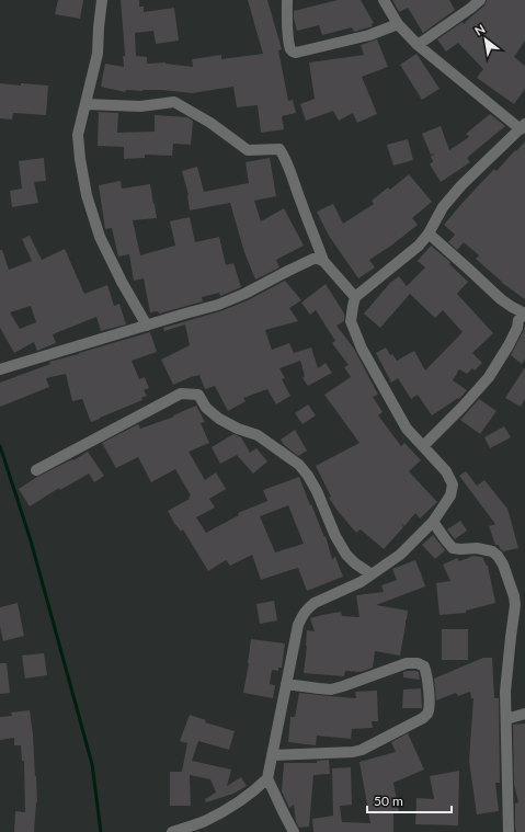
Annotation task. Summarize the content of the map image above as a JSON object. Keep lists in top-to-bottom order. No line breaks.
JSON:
{"scale_bar":"50 m","north":"top left"}
